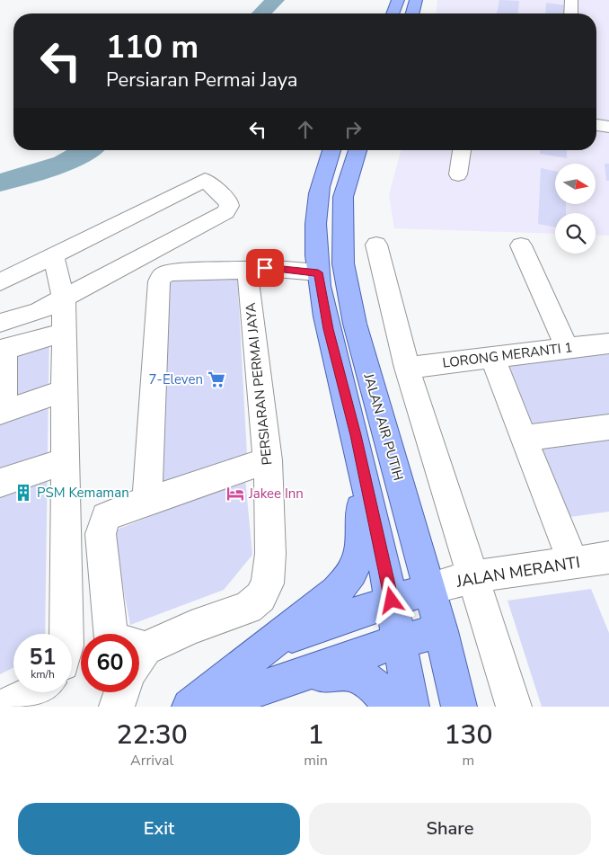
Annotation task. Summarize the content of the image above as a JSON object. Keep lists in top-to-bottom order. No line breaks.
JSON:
{"streets":{"main road":["JALAN AIR PUTIH"],"street":["LORONG MERANTI 1","PERSIARAN PERMAI JAYA","JALAN MERANTI"]},"crossings":[["JALAN AIR PUTIH","JALAN MERANTI"]],"places":{"supermarket":["7-Eleven"],"building":["PSM Kemaman"],"hotel":["Jakee Inn"]},"north":"right","page":{"turn":["110 m","Persiaran Permai Jaya"],"speed":"51 km/h","limit":"60","eta":["22:30","Arrival","1","min","130","m"],"buttons":["Exit","Share"]}}
